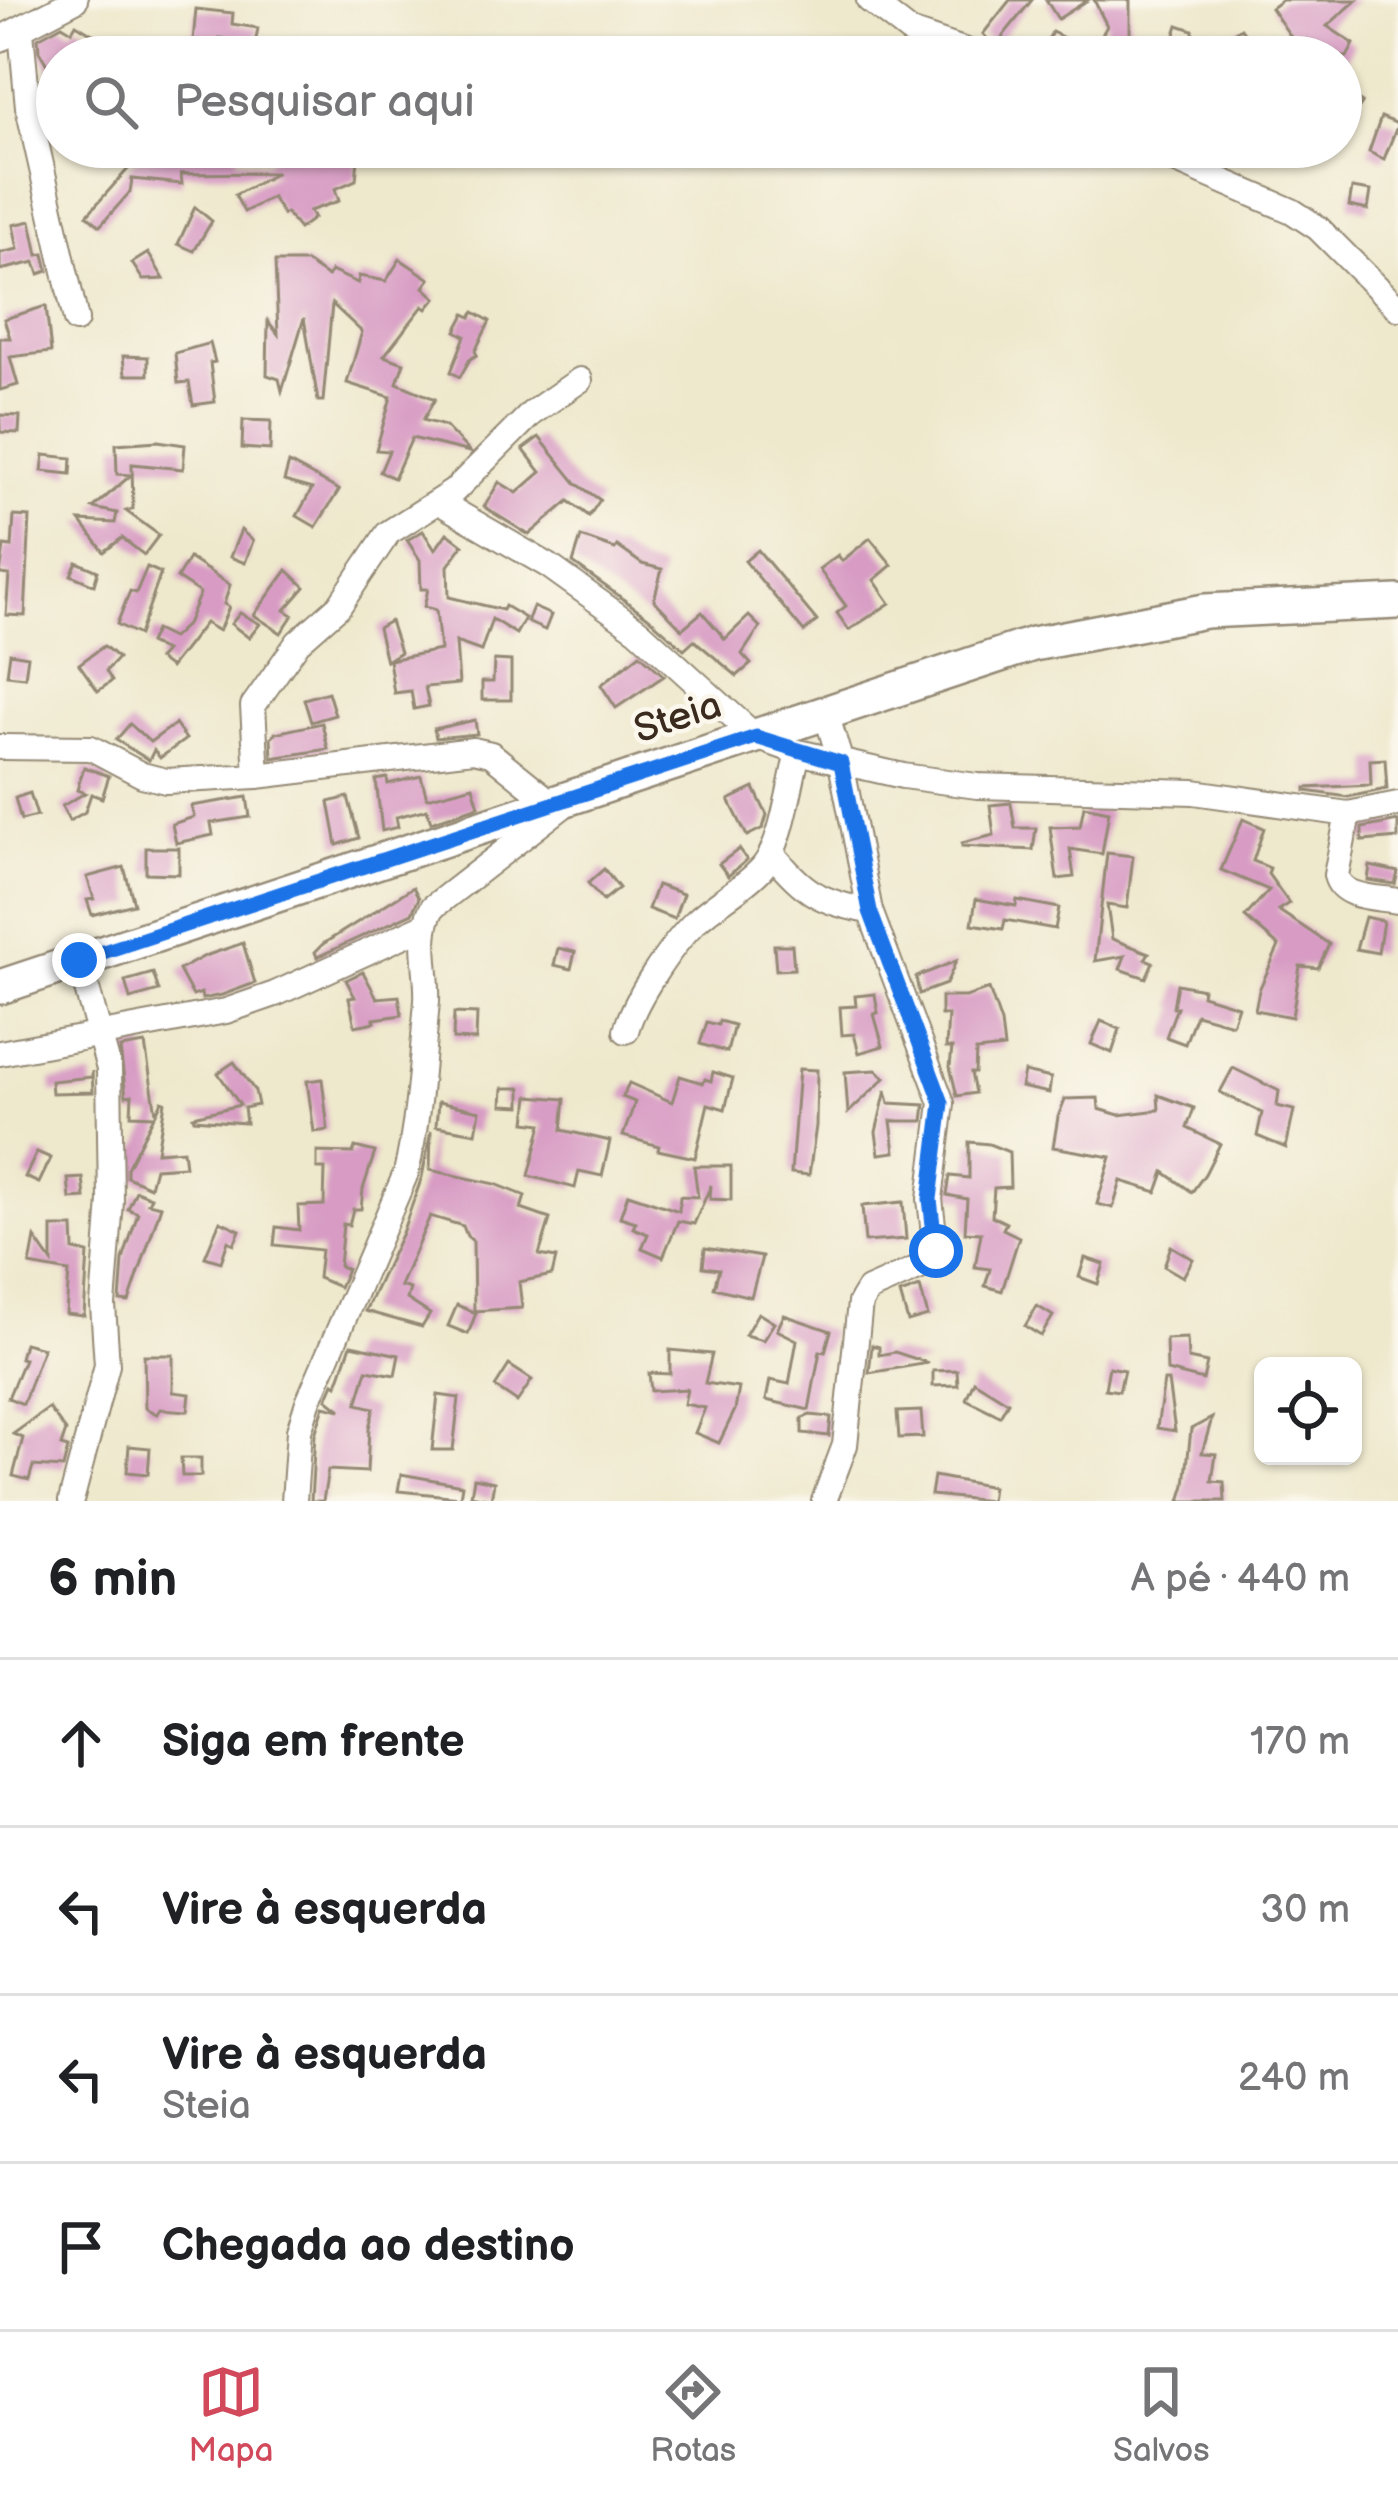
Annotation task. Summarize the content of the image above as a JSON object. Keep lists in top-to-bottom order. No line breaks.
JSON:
{"streets":{"main road":["Steia"]},"page":{"search":"Pesquisar aqui","heading":["6 min","A pé · 440 m"],"list":[["Siga em frente","170 m"],["Vire à esquerda","30 m"],["Vire à esquerda","Steia","240 m"],"Chegada ao destino"],"nav":["Mapa","Rotas","Salvos"]}}
